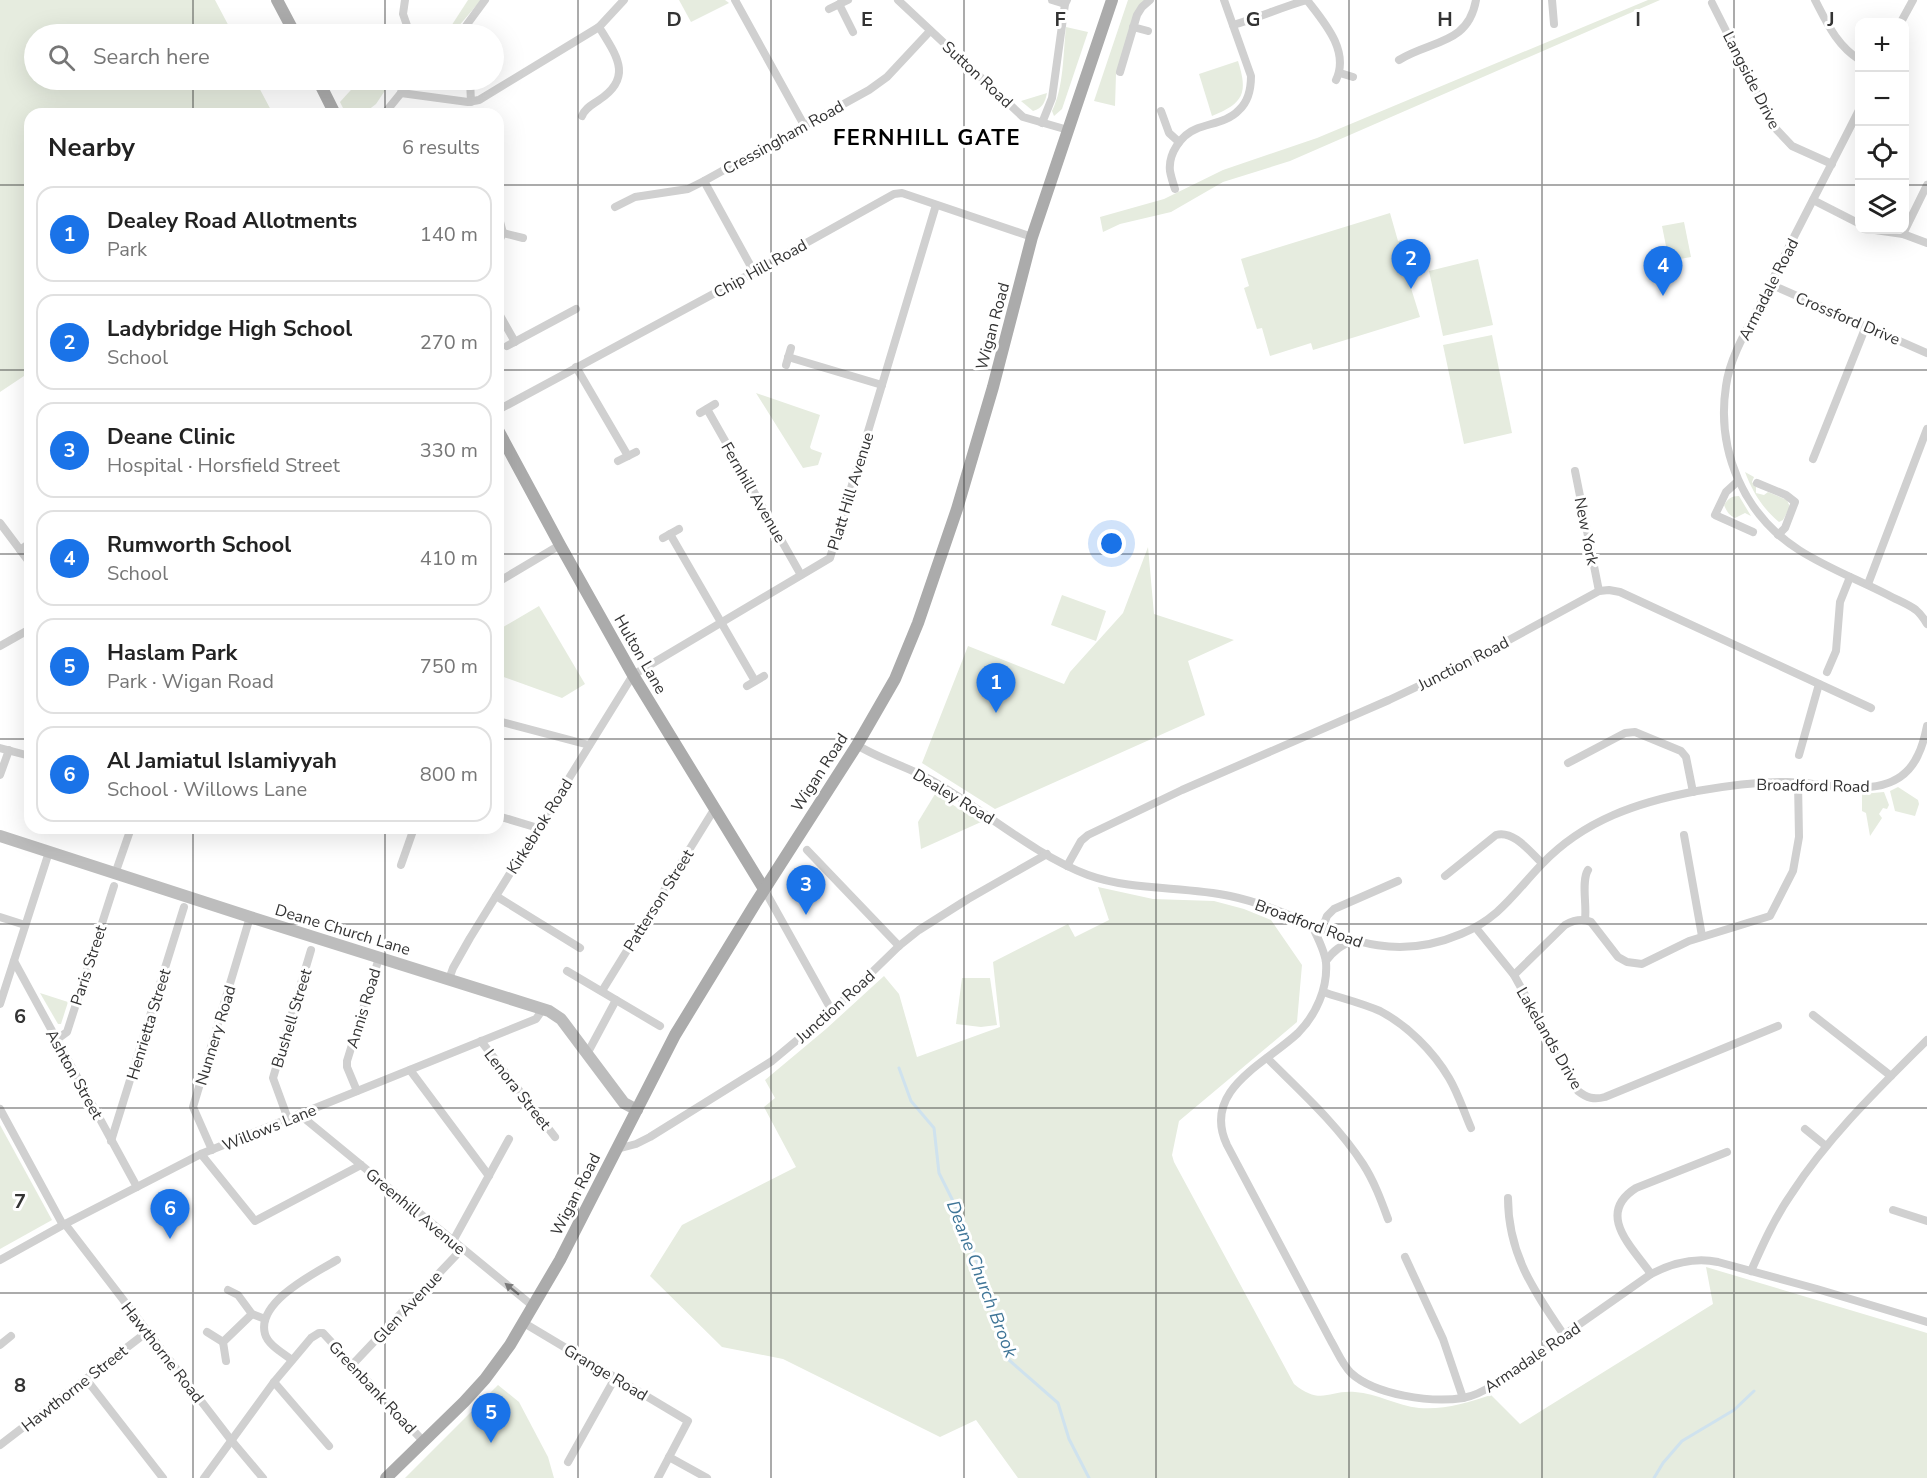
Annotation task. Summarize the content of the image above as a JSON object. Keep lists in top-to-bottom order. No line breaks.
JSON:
{"streets":{"main road":["Wigan Road","Hulton Lane"],"street":["Sutton Road","Langside Drive","Cressingham Road","Chip Hill Road","Armadale Road","Crossford Drive","Platt Hill Avenue","Fernhill Avenue","New York","Junction Road","Broadford Road","Dealey Road","Kirkebrok Road","Patterson Street","Deane Church Lane","Paris Street","Annis Road","Bushell Street","Henrietta Street","Nunnery Road","Lakelands Drive","Ashton Street","Lenora Street","Willows Lane","Greenhill Avenue","Glen Avenue","Hawthorne Road","Grange Road","Greenbank Road","Hawthorne Street"]},"crossings":[["Sutton Road","Cressingham Road"],["Sutton Road","Wigan Road"],["Langside Drive","Armadale Road"],["Chip Hill Road","Wigan Road"],["Chip Hill Road","Platt Hill Avenue"],["Armadale Road","Crossford Drive"],["Armadale Road","Broadford Road"],["Wigan Road","Hulton Lane"],["Wigan Road","Junction Road"],["Wigan Road","Dealey Road"],["Wigan Road","Deane Church Lane"],["Wigan Road","Greenhill Avenue"],["Wigan Road","Grange Road"],["Wigan Road","Greenbank Road"],["Platt Hill Avenue","Fernhill Avenue"],["Platt Hill Avenue","Hulton Lane"],["Platt Hill Avenue","Kirkebrok Road"],["New York","Junction Road"],["Hulton Lane","Kirkebrok Road"],["Hulton Lane","Patterson Street"],["Junction Road","Broadford Road"],["Junction Road","Dealey Road"],["Broadford Road","Dealey Road"],["Broadford Road","Lakelands Drive"],["Kirkebrok Road","Deane Church Lane"],["Deane Church Lane","Paris Street"],["Deane Church Lane","Annis Road"],["Deane Church Lane","Nunnery Road"],["Deane Church Lane","Willows Lane"],["Paris Street","Ashton Street"],["Annis Road","Willows Lane"],["Bushell Street","Willows Lane"],["Henrietta Street","Ashton Street"],["Nunnery Road","Willows Lane"],["Ashton Street","Willows Lane"],["Lenora Street","Willows Lane"],["Willows Lane","Greenhill Avenue"],["Willows Lane","Hawthorne Road"],["Greenhill Avenue","Glen Avenue"],["Glen Avenue","Greenbank Road"],["Hawthorne Road","Hawthorne Street"]],"districts":["FERNHILL GATE"],"water":["Deane Church Brook"],"page":{"map_buttons":["+","−"],"search":"Search here","heading":["Nearby","6 results"],"list":[{"mark":"1","name":"Dealey Road Allotments","note":"Park","value":"140 m"},{"mark":"2","name":"Ladybridge High School","note":"School","value":"270 m"},{"mark":"3","name":"Deane Clinic","note":"Hospital · Horsfield Street","value":"330 m"},{"mark":"4","name":"Rumworth School","note":"School","value":"410 m"},{"mark":"5","name":"Haslam Park","note":"Park · Wigan Road","value":"750 m"},{"mark":"6","name":"Al Jamiatul Islamiyyah","note":"School · Willows Lane","value":"800 m"}],"pins":["2","4","1","3","6","5"]},"grid":{"columns":["D","E","F","G","H","I","J"],"rows":["6","7","8"]}}
